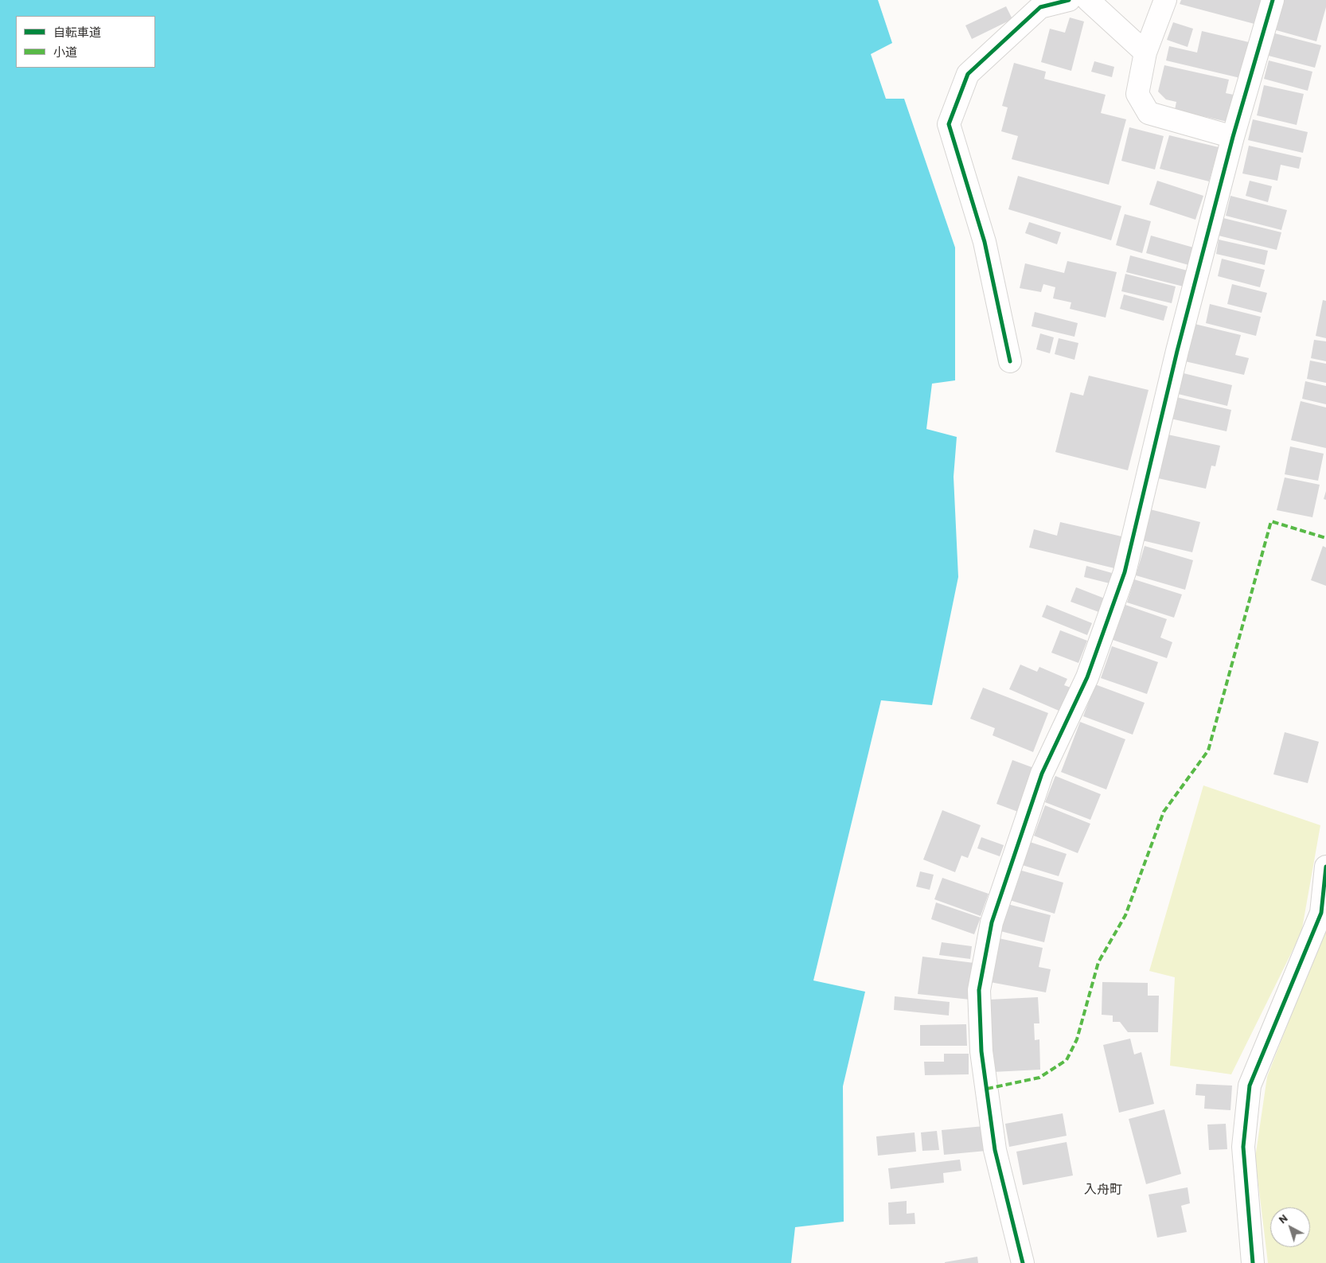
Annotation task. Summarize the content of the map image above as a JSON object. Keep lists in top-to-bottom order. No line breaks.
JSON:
{"districts":["入舟町"],"legend":["自転車道","小道"],"north":"top left"}
